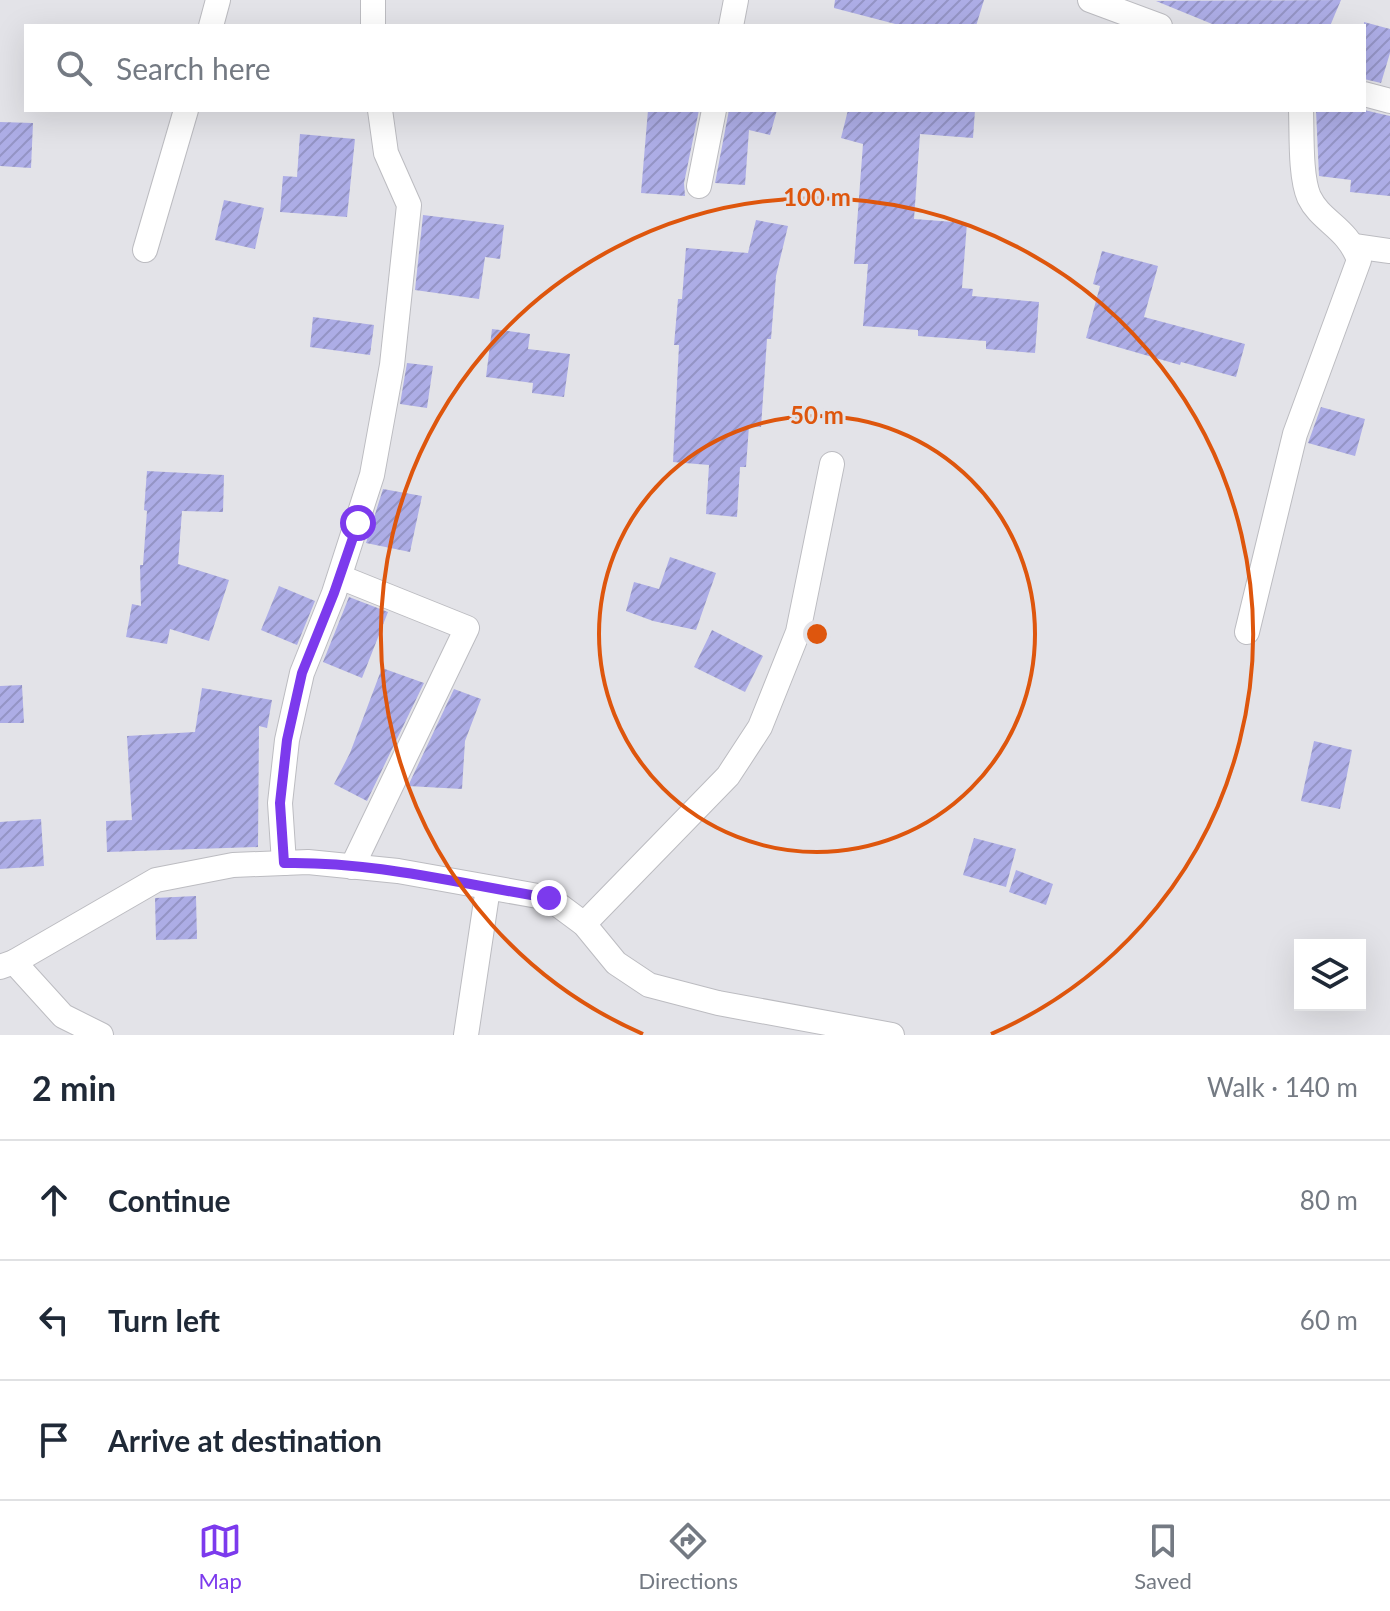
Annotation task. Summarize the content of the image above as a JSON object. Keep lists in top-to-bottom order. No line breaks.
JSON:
{"page":{"search":"Search here","heading":["2 min","Walk · 140 m"],"list":[["Continue","80 m"],["Turn left","60 m"],"Arrive at destination"],"nav":["Map","Directions","Saved"]},"rings":["100 m","50 m"]}
